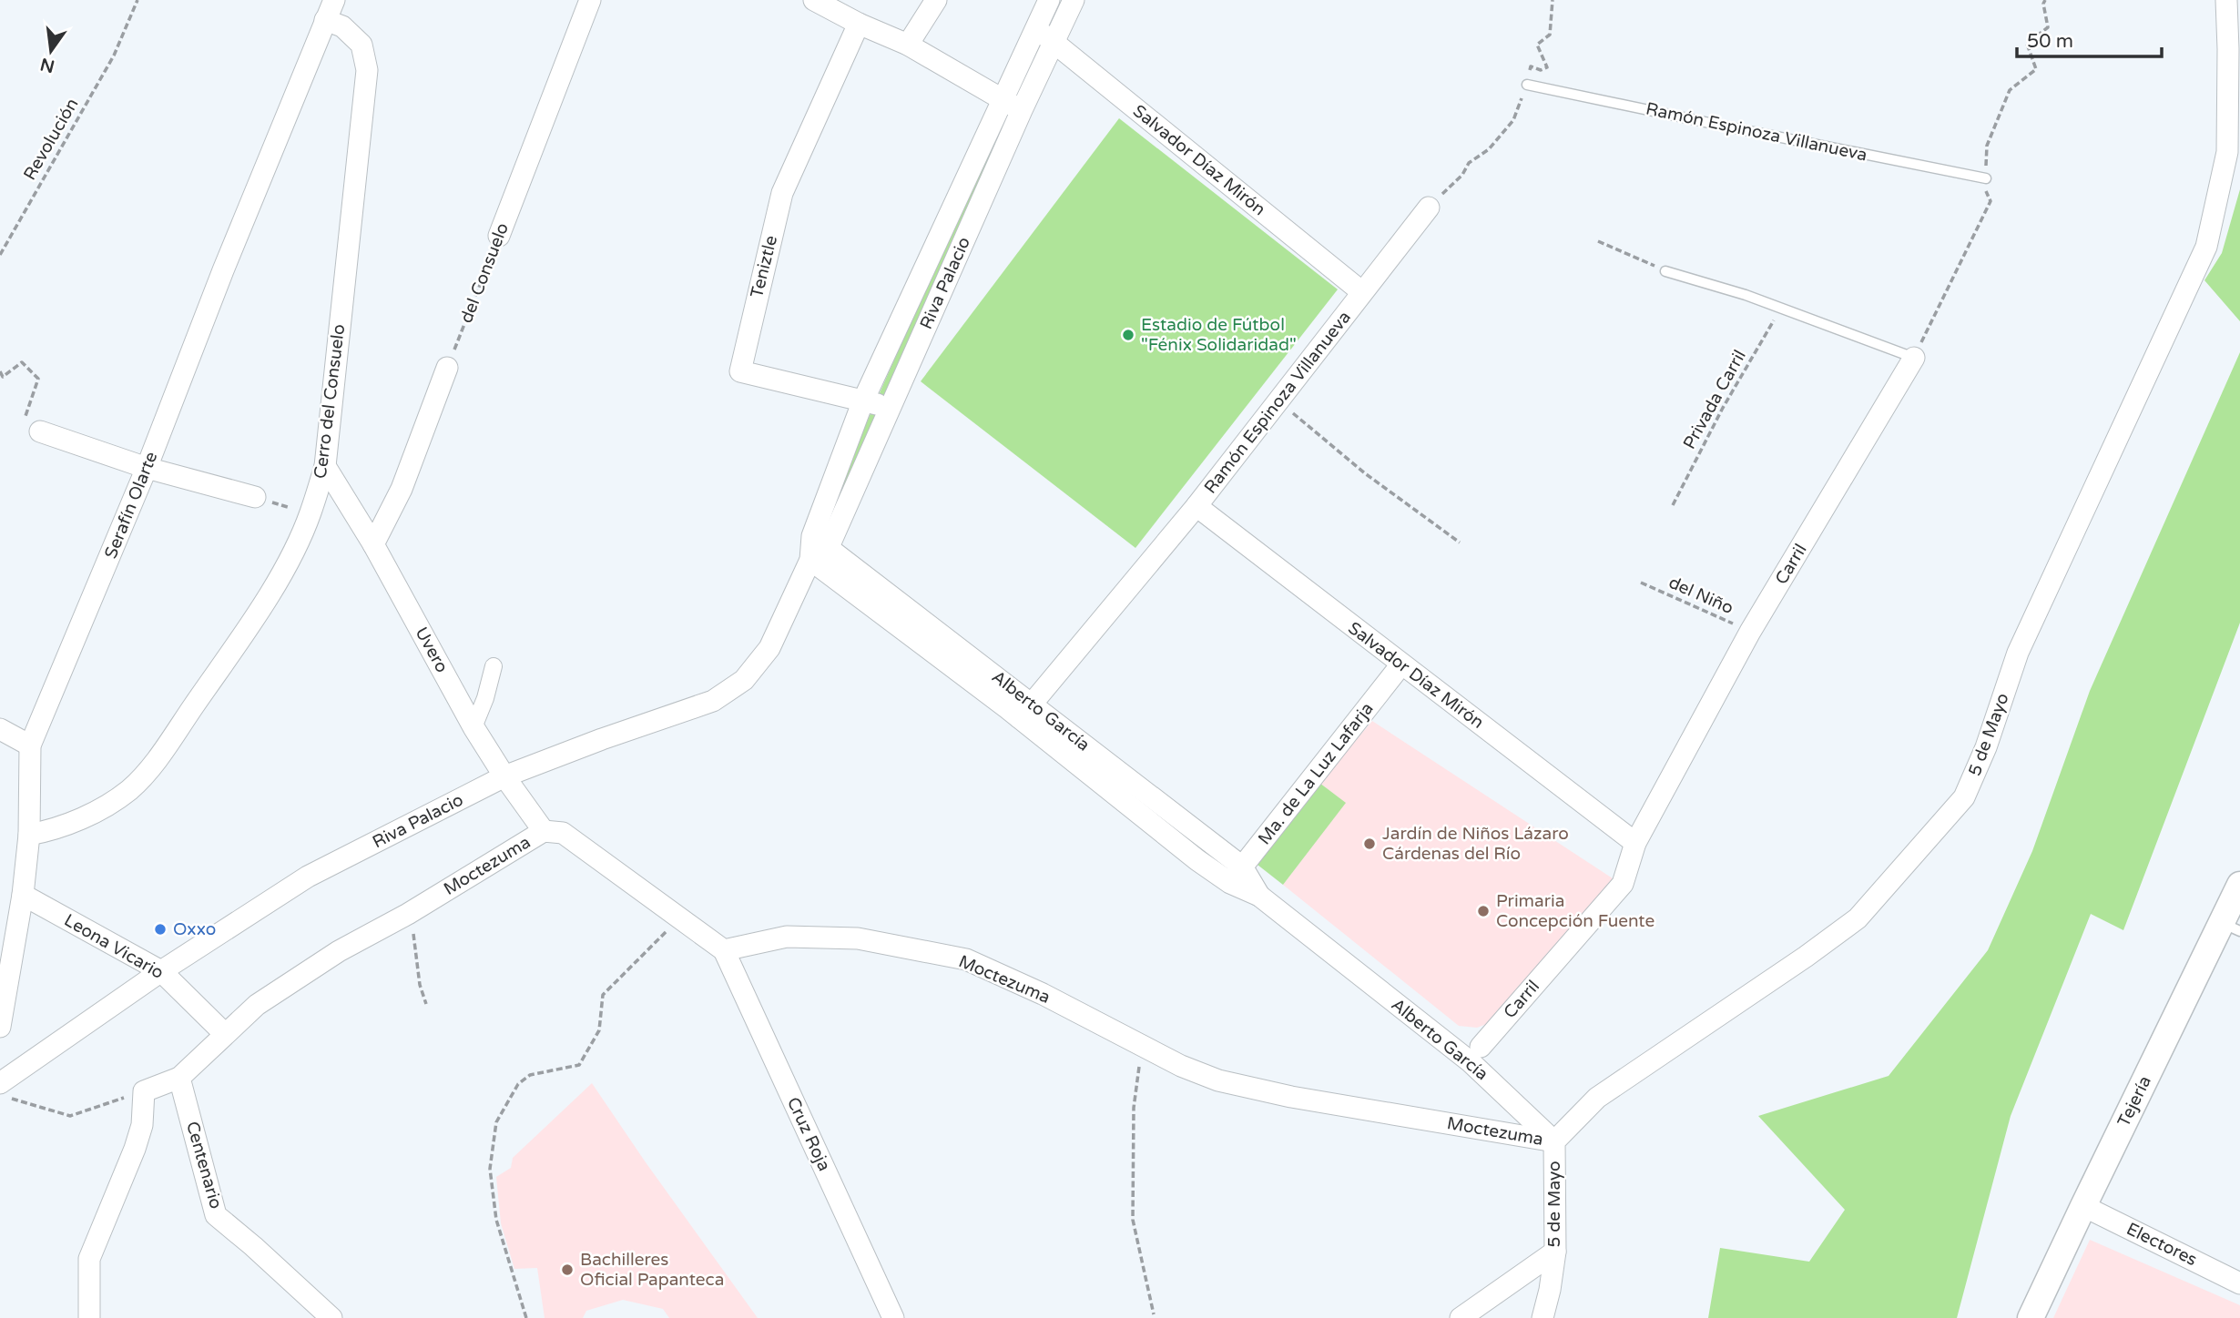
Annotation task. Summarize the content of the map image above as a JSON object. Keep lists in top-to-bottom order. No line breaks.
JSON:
{"streets":{"street":["Ramón Espinoza Villanueva","Salvador Díaz Mirón","Teniztle","del Consuelo","Riva Palacio","Cerro del Consuelo","Serafín Olarte","Carril","Uvero","Alberto García","5 de Mayo","Ma. de La Luz Lafarja","Moctezuma","Leona Vicario","Tejería","Cruz Roja","Centenario","Electores"],"path":["Revolución","Privada Carril","del Niño"]},"crossings":[["Ramón Espinoza Villanueva","Salvador Díaz Mirón"],["Ramón Espinoza Villanueva","Alberto García"],["Salvador Díaz Mirón","Riva Palacio"],["Salvador Díaz Mirón","Carril"],["Salvador Díaz Mirón","Ma. de La Luz Lafarja"],["Teniztle","Riva Palacio"],["Riva Palacio","Uvero"],["Riva Palacio","Alberto García"],["Riva Palacio","Leona Vicario"],["Privada Carril","Carril"],["Cerro del Consuelo","Serafín Olarte"],["Cerro del Consuelo","Uvero"],["Serafín Olarte","Leona Vicario"],["Carril","del Niño"],["Uvero","Moctezuma"],["Alberto García","5 de Mayo"],["Alberto García","Ma. de La Luz Lafarja"],["Alberto García","Moctezuma"],["5 de Mayo","Moctezuma"],["Moctezuma","Leona Vicario"],["Moctezuma","Cruz Roja"],["Moctezuma","Centenario"],["Tejería","Electores"]],"places":["Estadio de Fútbol \"Fénix Solidaridad\"","Jardín de Niños Lázaro Cárdenas del Río","Primaria Concepción Fuente","Oxxo","Bachilleres Oficial Papanteca"],"scale_bar":"50 m","north":"bottom"}
